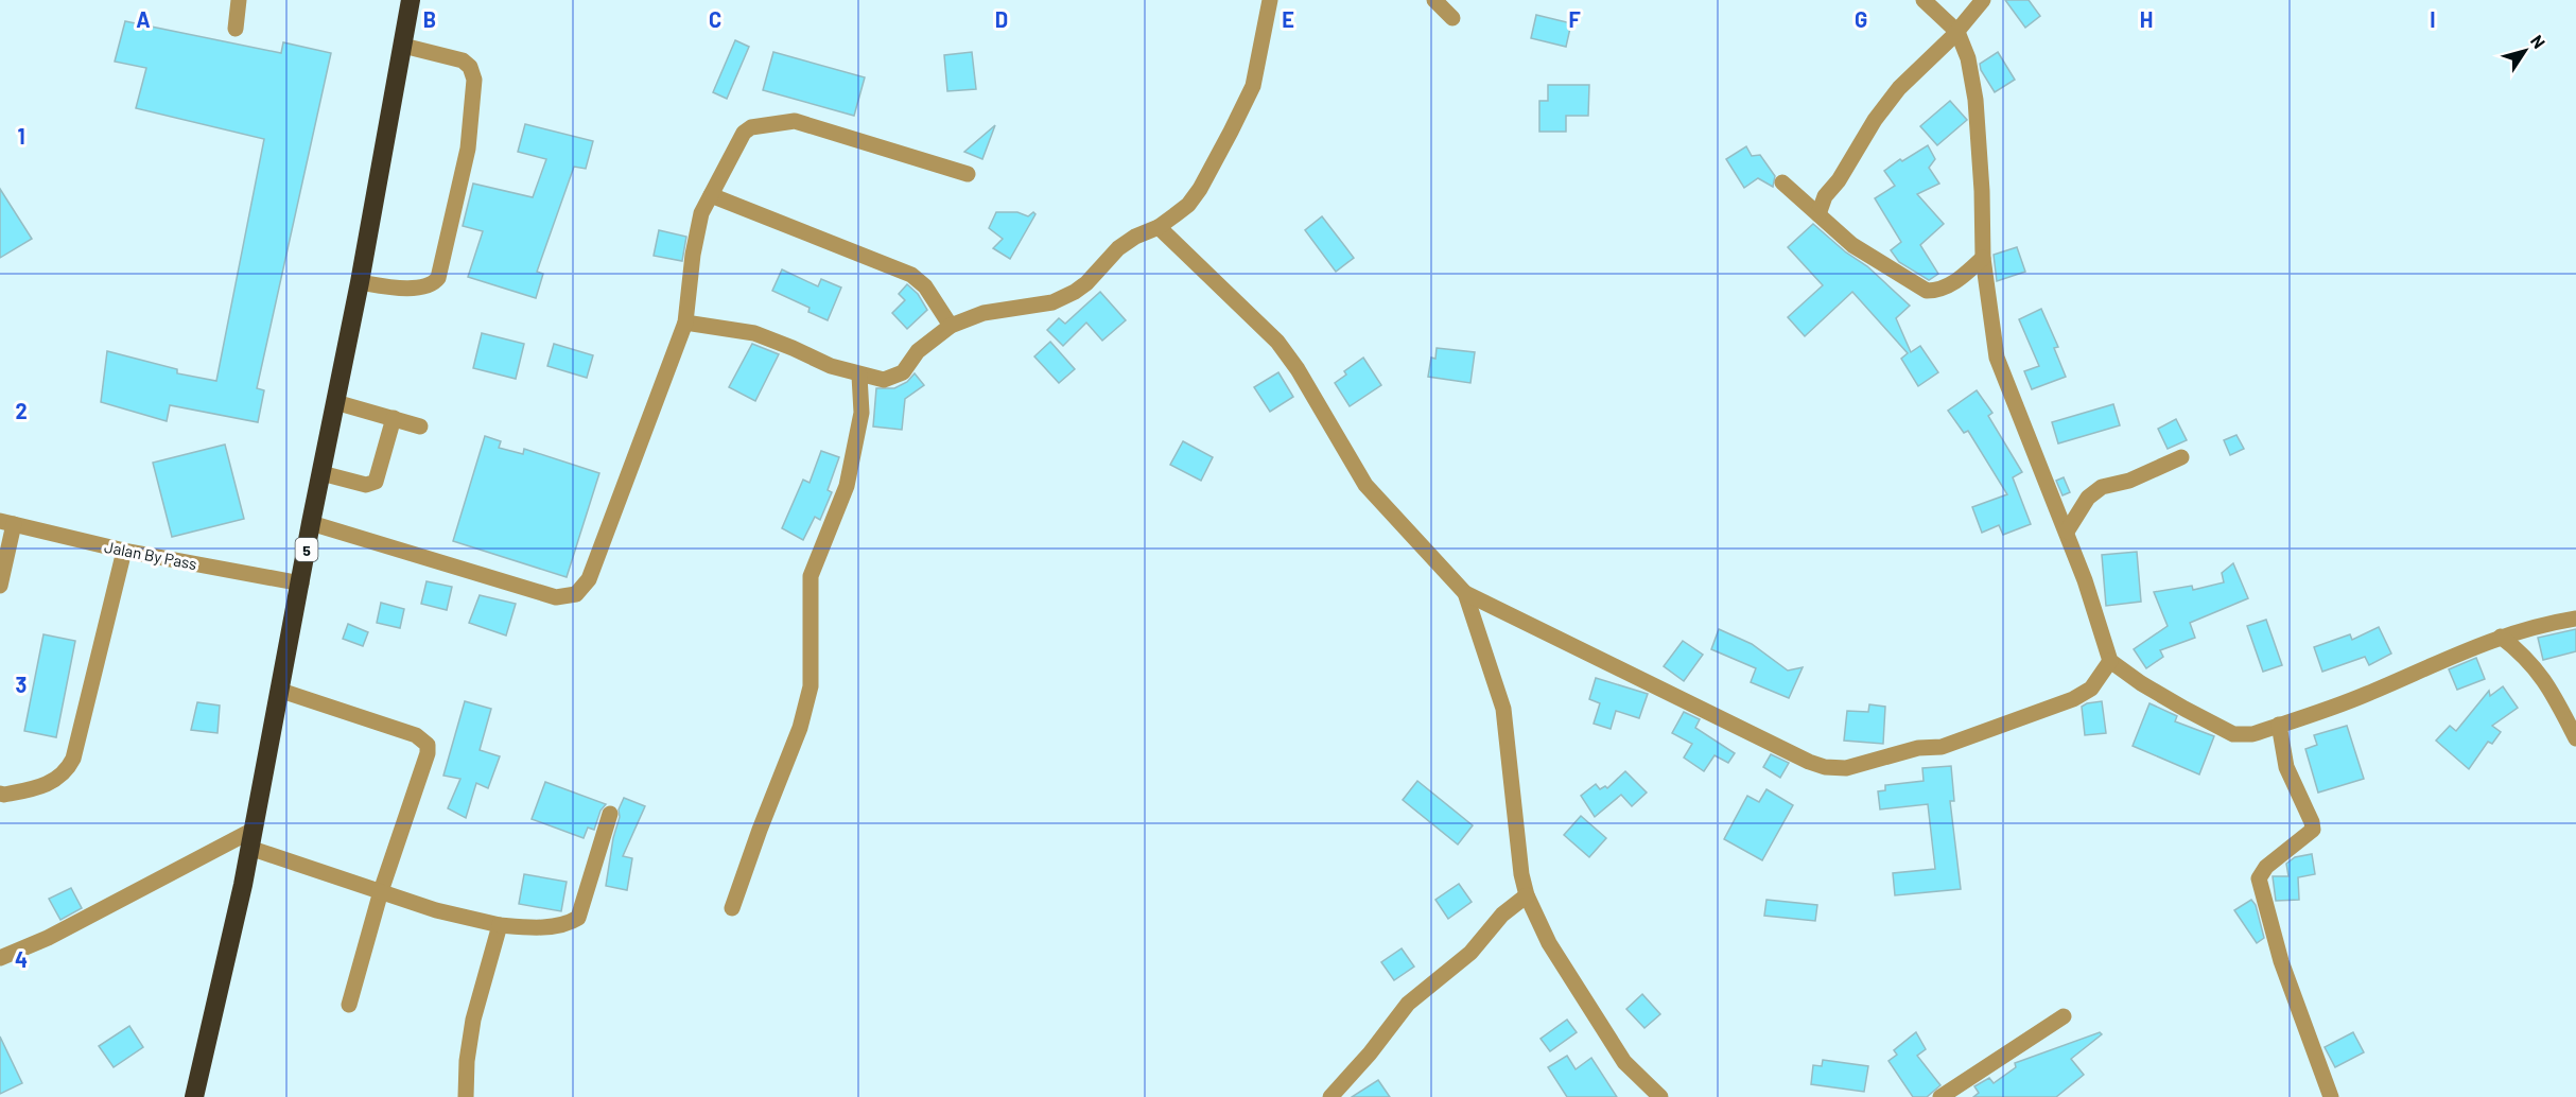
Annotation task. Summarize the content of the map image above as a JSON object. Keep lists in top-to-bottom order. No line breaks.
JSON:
{"streets":{"highway":["5"],"street":["Jalan By Pass"]},"crossings":[["5","Jalan By Pass"]],"north":"top right","grid":{"columns":["A","B","C","D","E","F","G","H","I"],"rows":["1","2","3","4"]}}
